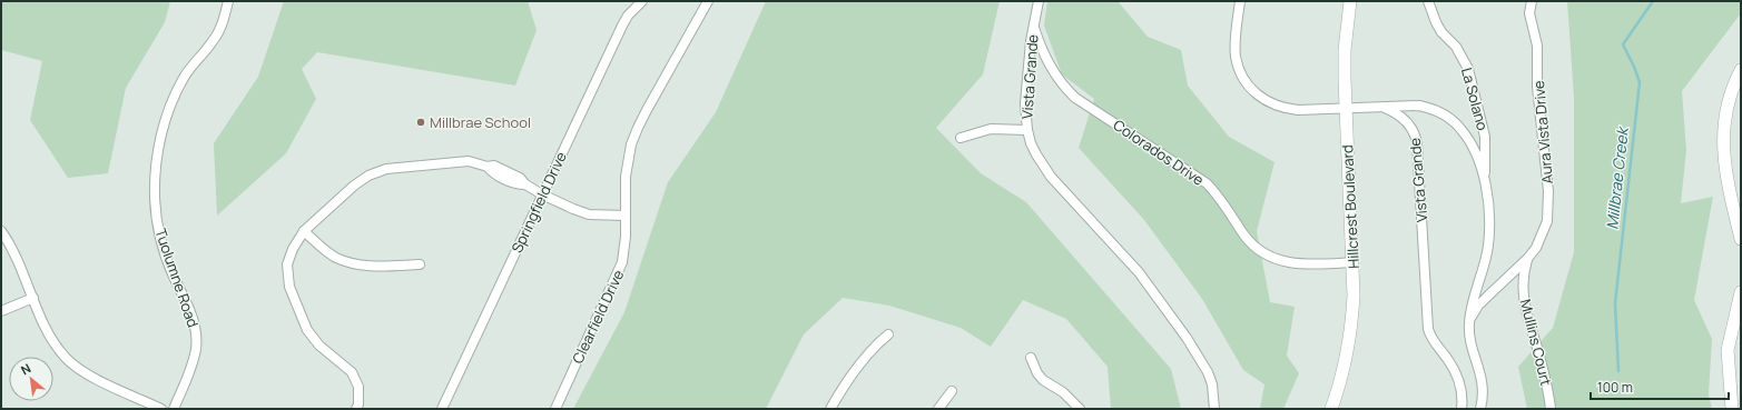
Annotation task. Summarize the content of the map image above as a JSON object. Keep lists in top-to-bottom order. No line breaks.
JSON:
{"streets":{"street":["Vista Grande","La Solano","Aura Vista Drive","Colorados Drive","Springfield Drive","Hillcrest Boulevard","Tuolumne Road","Clearfield Drive","Mullins Court"]},"crossings":[["Vista Grande","Colorados Drive"],["Vista Grande","Hillcrest Boulevard"],["Aura Vista Drive","Mullins Court"],["Colorados Drive","Hillcrest Boulevard"]],"water":["Millbrae Creek"],"places":["Millbrae School"],"scale_bar":"100 m","north":"top left"}
